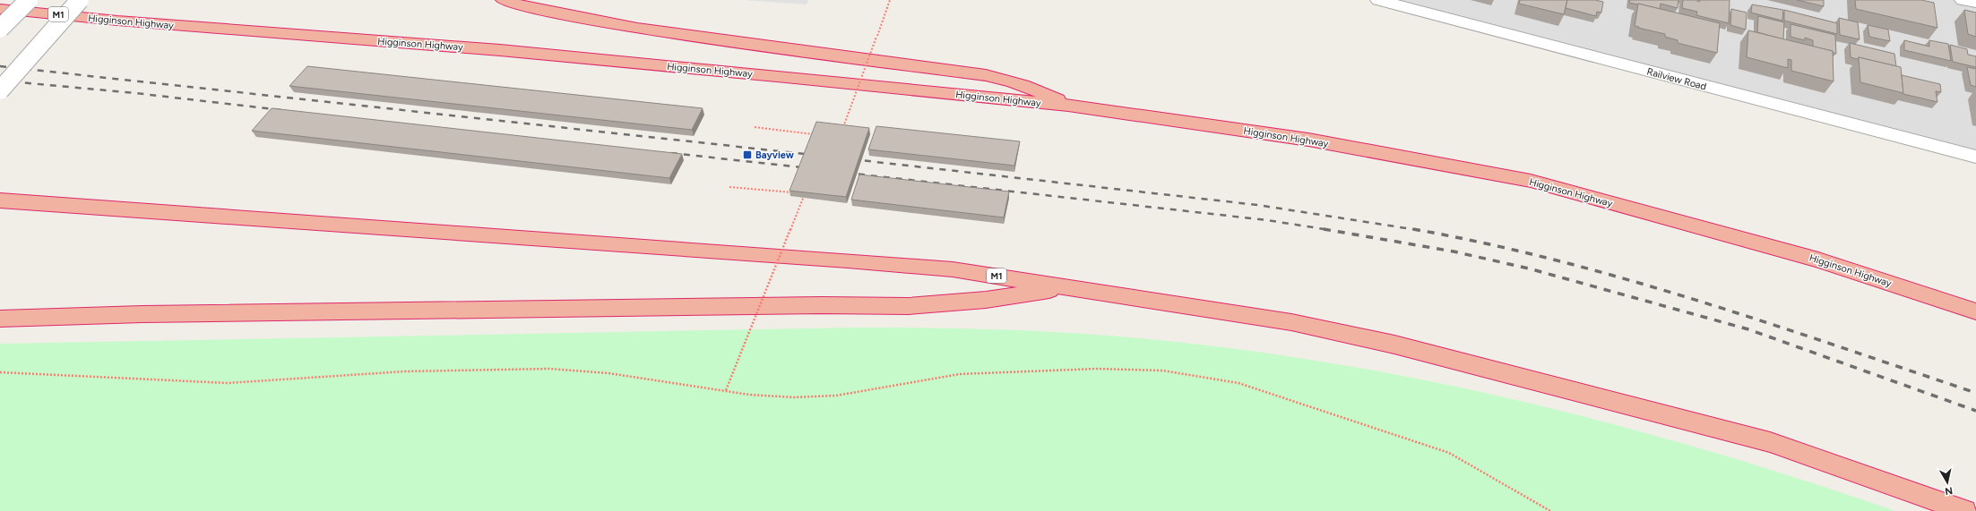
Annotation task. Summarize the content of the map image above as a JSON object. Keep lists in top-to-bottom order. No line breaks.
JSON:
{"streets":{"highway":["M1","Higginson Highway"],"street":["Railview Road"]},"places":{"transit":["Bayview"]},"north":"bottom"}
